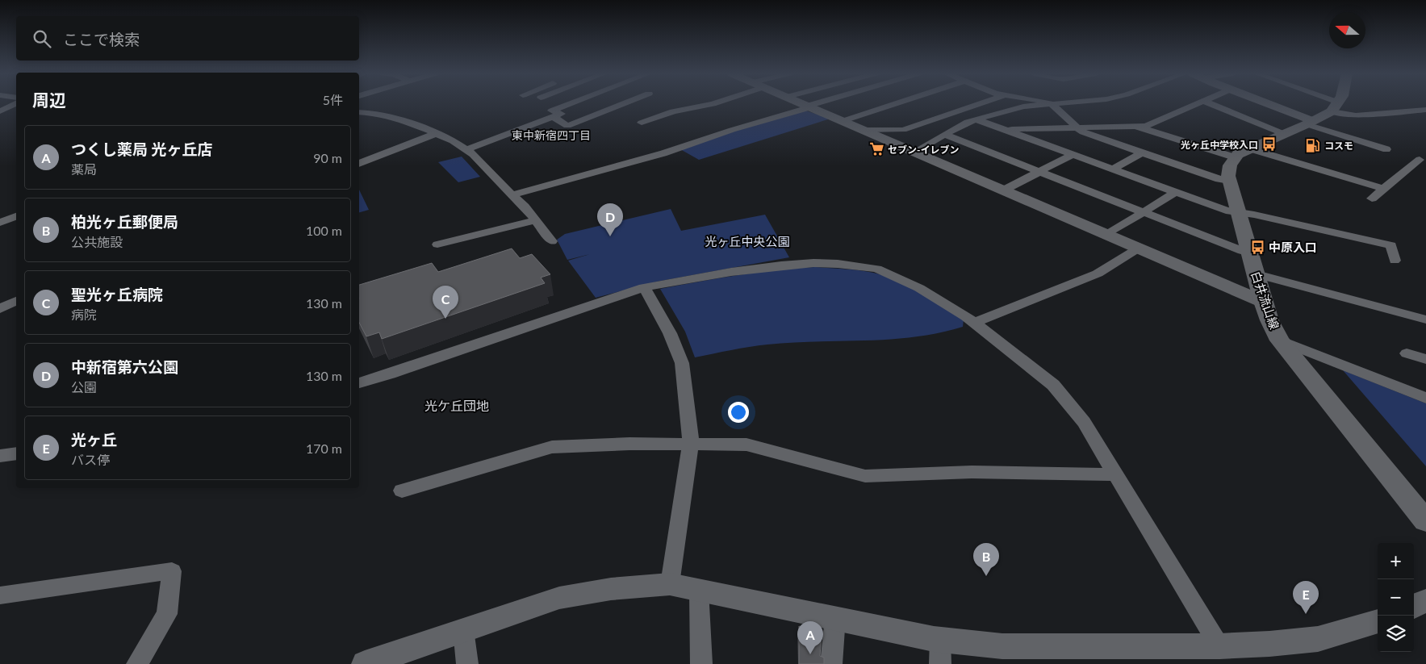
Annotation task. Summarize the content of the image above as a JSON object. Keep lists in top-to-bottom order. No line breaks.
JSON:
{"streets":{"main road":["白井流山線"]},"districts":["東中新宿四丁目","光ケ丘団地"],"parks":["光ヶ丘中央公園"],"places":{"bus stop":["光ヶ丘中学校入口","中原入口"],"fuel station":["コスモ"],"supermarket":["セブン-イレブン"]},"north":"left","page":{"search":"ここで検索","heading":["周辺","5件"],"list":[{"mark":"A","name":"つくし薬局 光ヶ丘店","note":"薬局","value":"90 m"},{"mark":"B","name":"柏光ヶ丘郵便局","note":"公共施設","value":"100 m"},{"mark":"C","name":"聖光ヶ丘病院","note":"病院","value":"130 m"},{"mark":"D","name":"中新宿第六公園","note":"公園","value":"130 m"},{"mark":"E","name":"光ヶ丘","note":"バス停","value":"170 m"}],"pins":["D","C","B","E","A"],"map_buttons":["+","−"]}}
